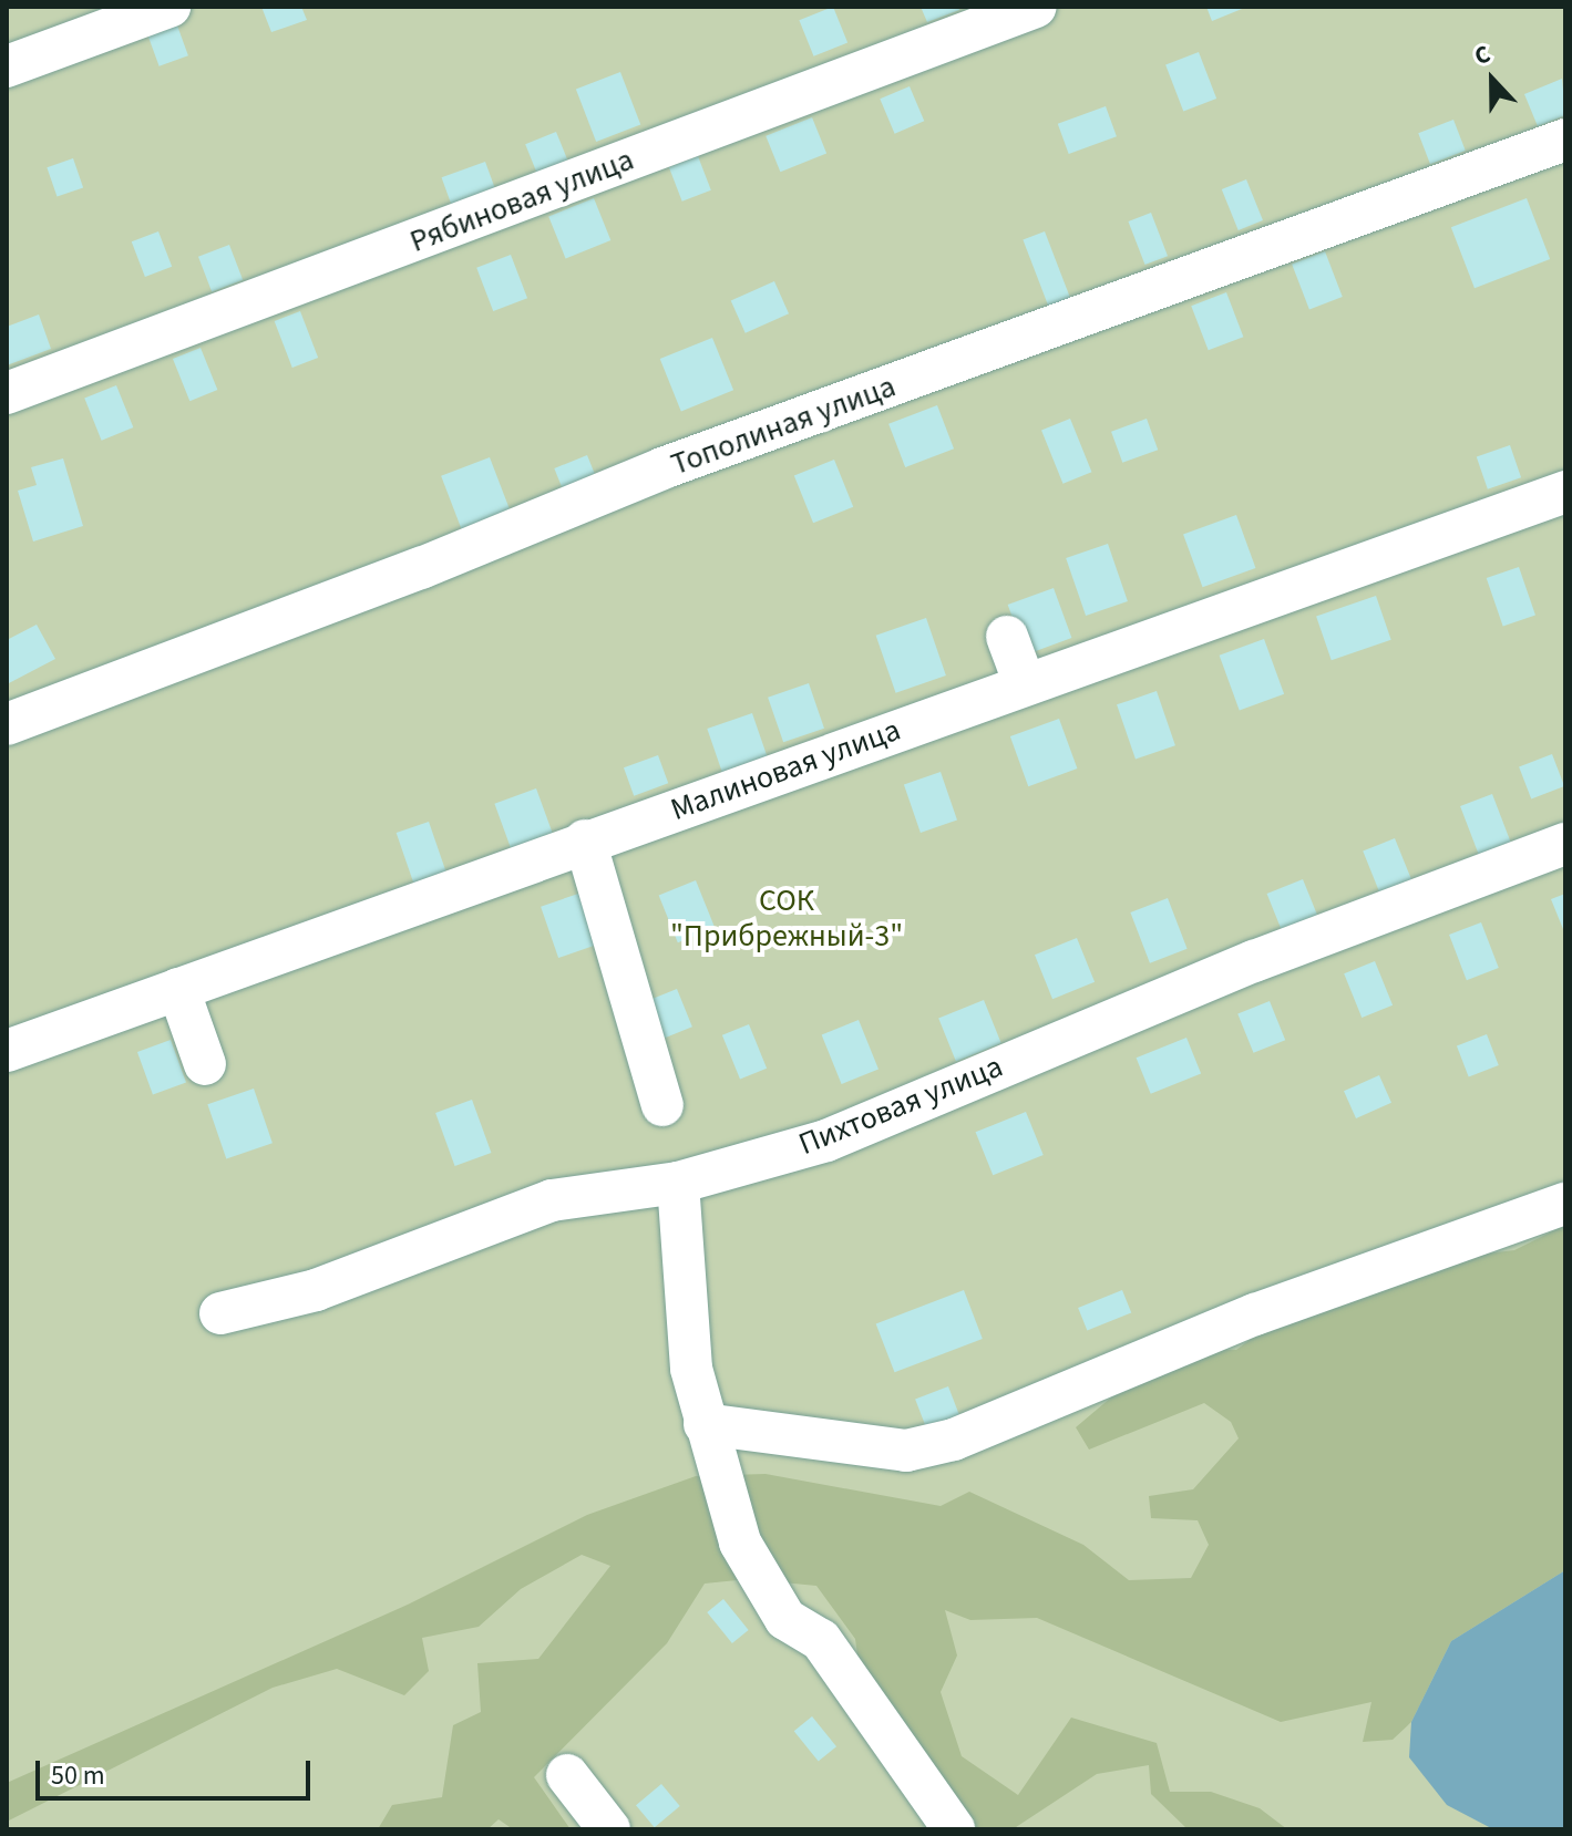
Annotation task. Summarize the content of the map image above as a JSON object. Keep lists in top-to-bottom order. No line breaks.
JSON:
{"streets":{"street":["Рябиновая улица","Тополиная улица","Малиновая улица","Пихтовая улица"]},"parks":["СОК \"Прибрежный-3\""],"scale_bar":"50 m","north":"top"}
